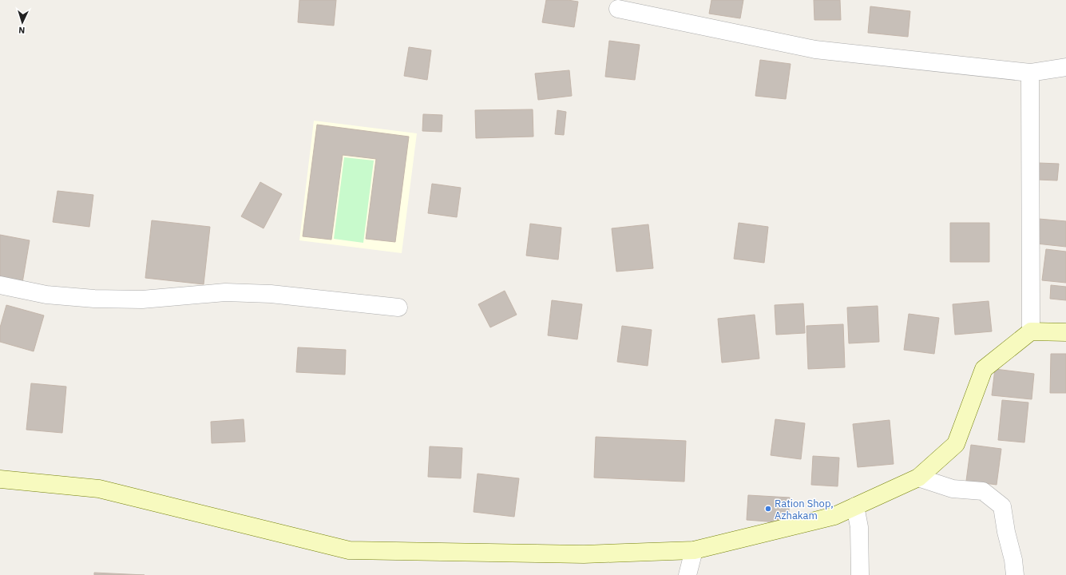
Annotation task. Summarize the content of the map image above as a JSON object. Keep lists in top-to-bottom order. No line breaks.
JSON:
{"places":["Ration Shop, Azhakam"],"north":"bottom"}
